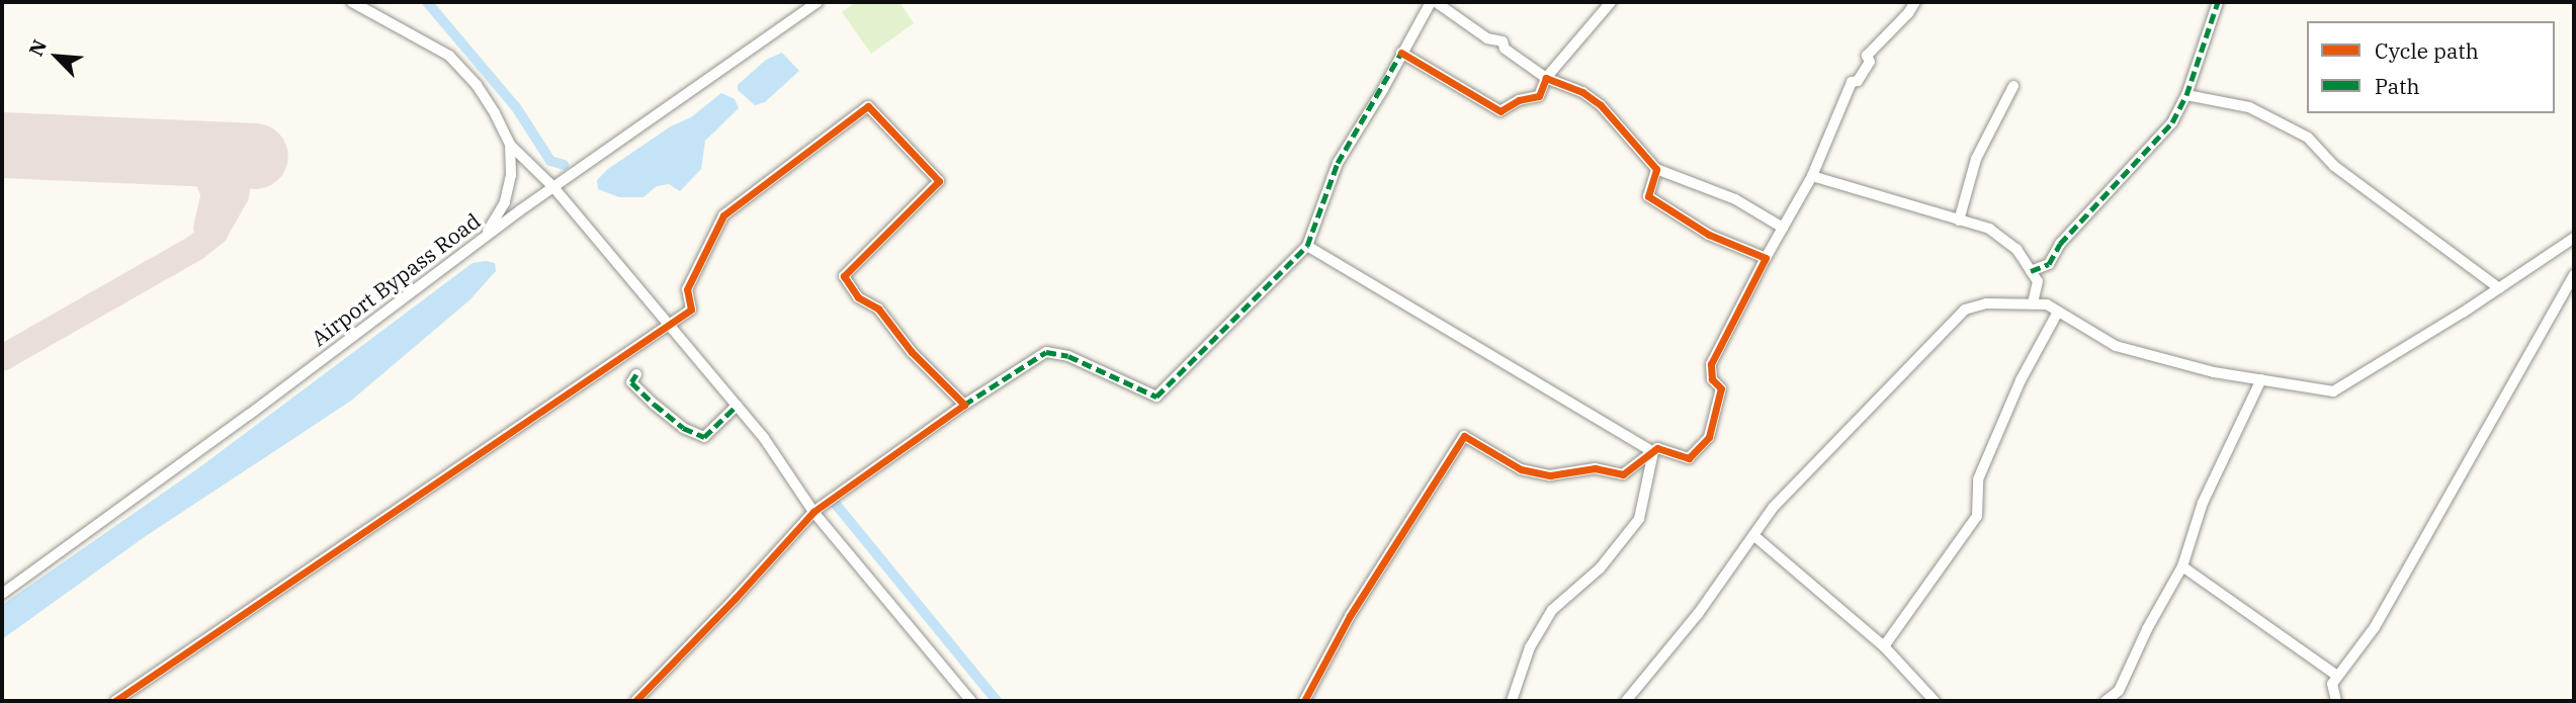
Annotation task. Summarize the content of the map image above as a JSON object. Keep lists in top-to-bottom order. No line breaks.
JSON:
{"streets":{"street":["Airport Bypass Road"]},"legend":["Cycle path","Path"],"north":"top left"}
